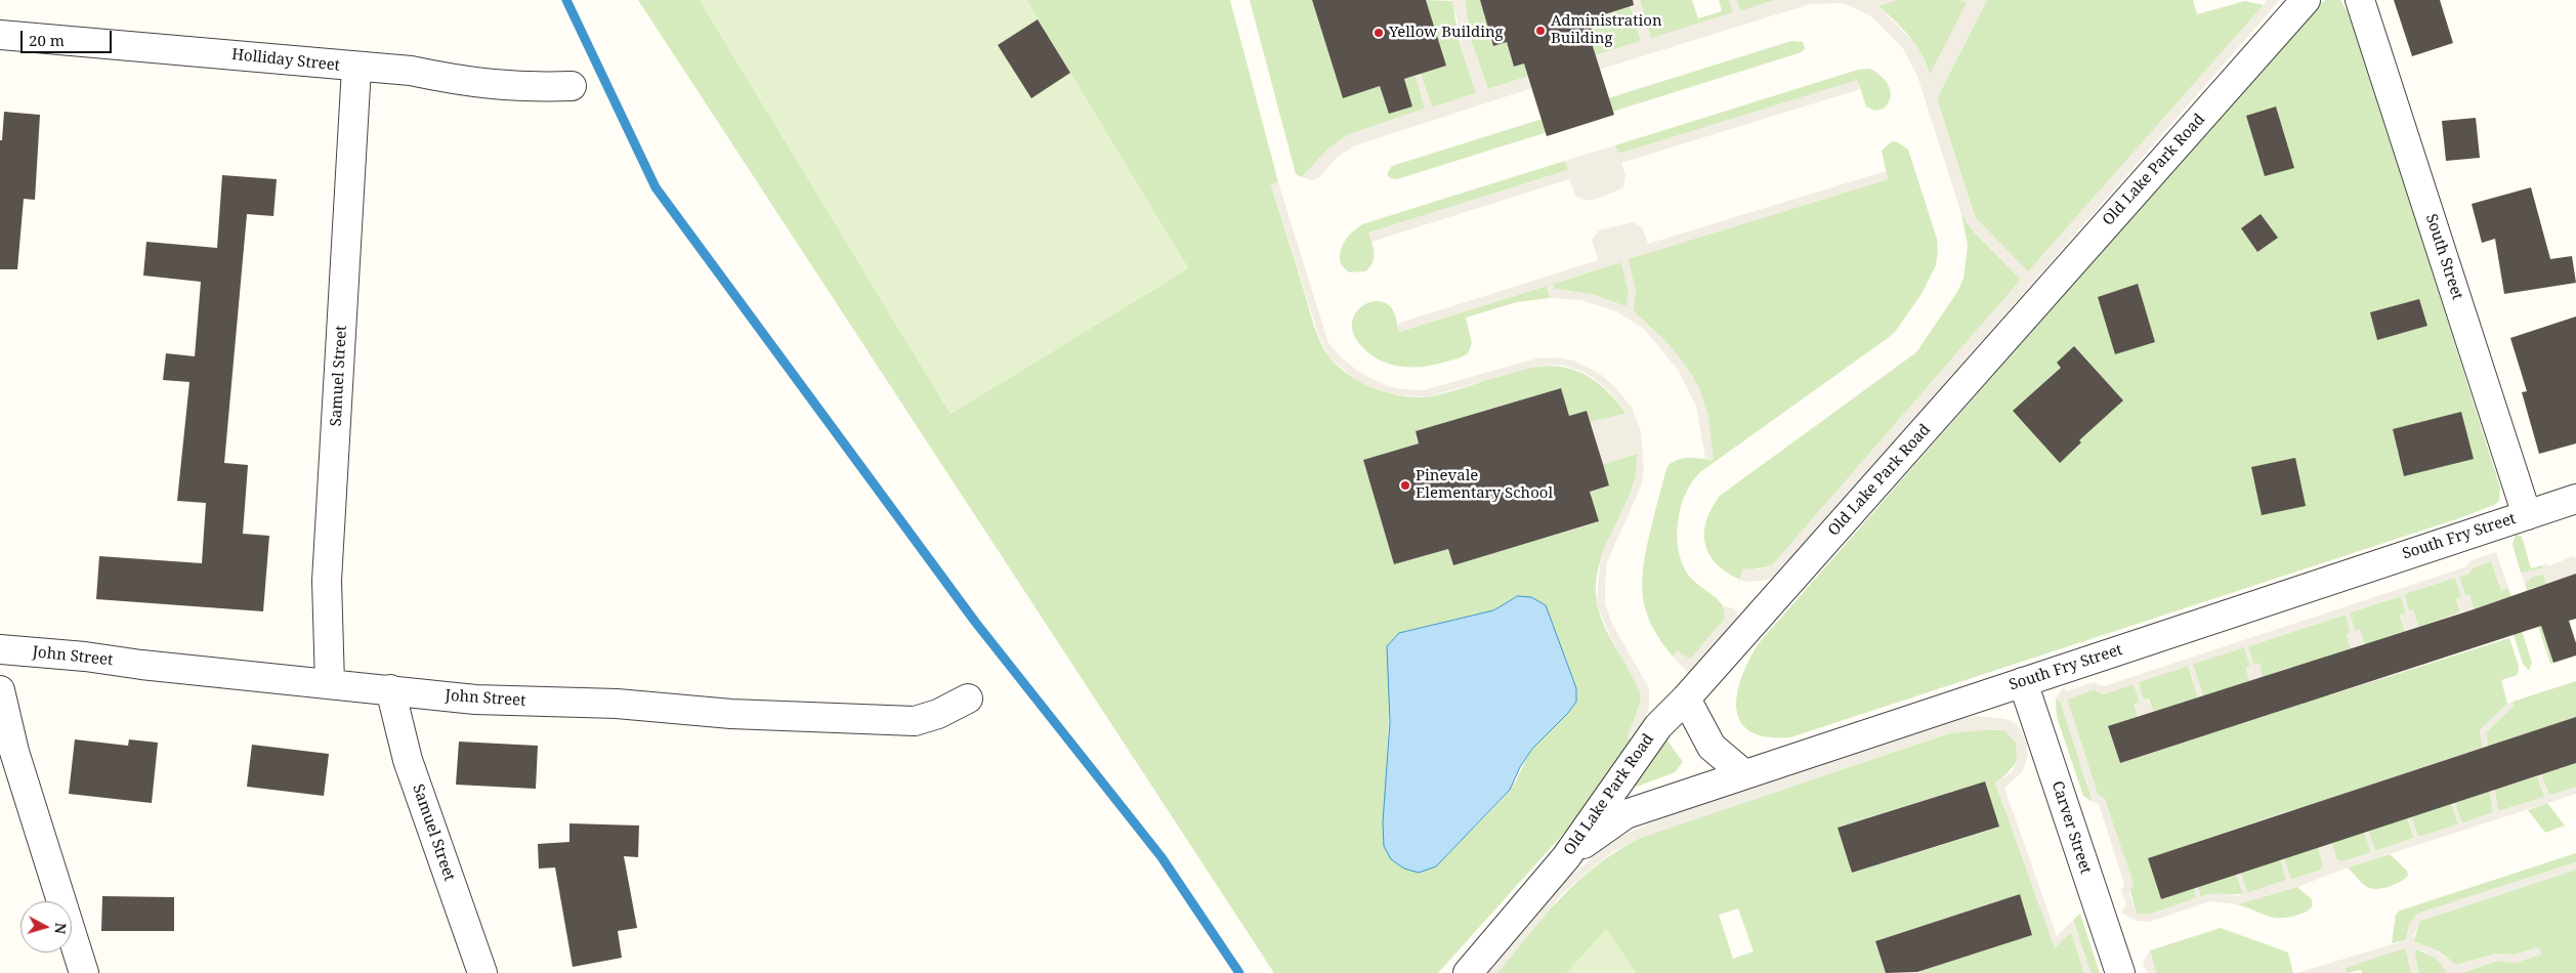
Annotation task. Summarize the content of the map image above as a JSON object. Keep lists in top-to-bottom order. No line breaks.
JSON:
{"streets":{"street":["Holliday Street","Old Lake Park Road","South Street","Samuel Street","South Fry Street","John Street","Carver Street"]},"crossings":[["Holliday Street","Samuel Street"],["Old Lake Park Road","South Fry Street"],["South Street","South Fry Street"],["Samuel Street","John Street"],["South Fry Street","Carver Street"]],"places":["Administration Building","Yellow Building","Pinevale Elementary School"],"scale_bar":"20 m","north":"right"}
